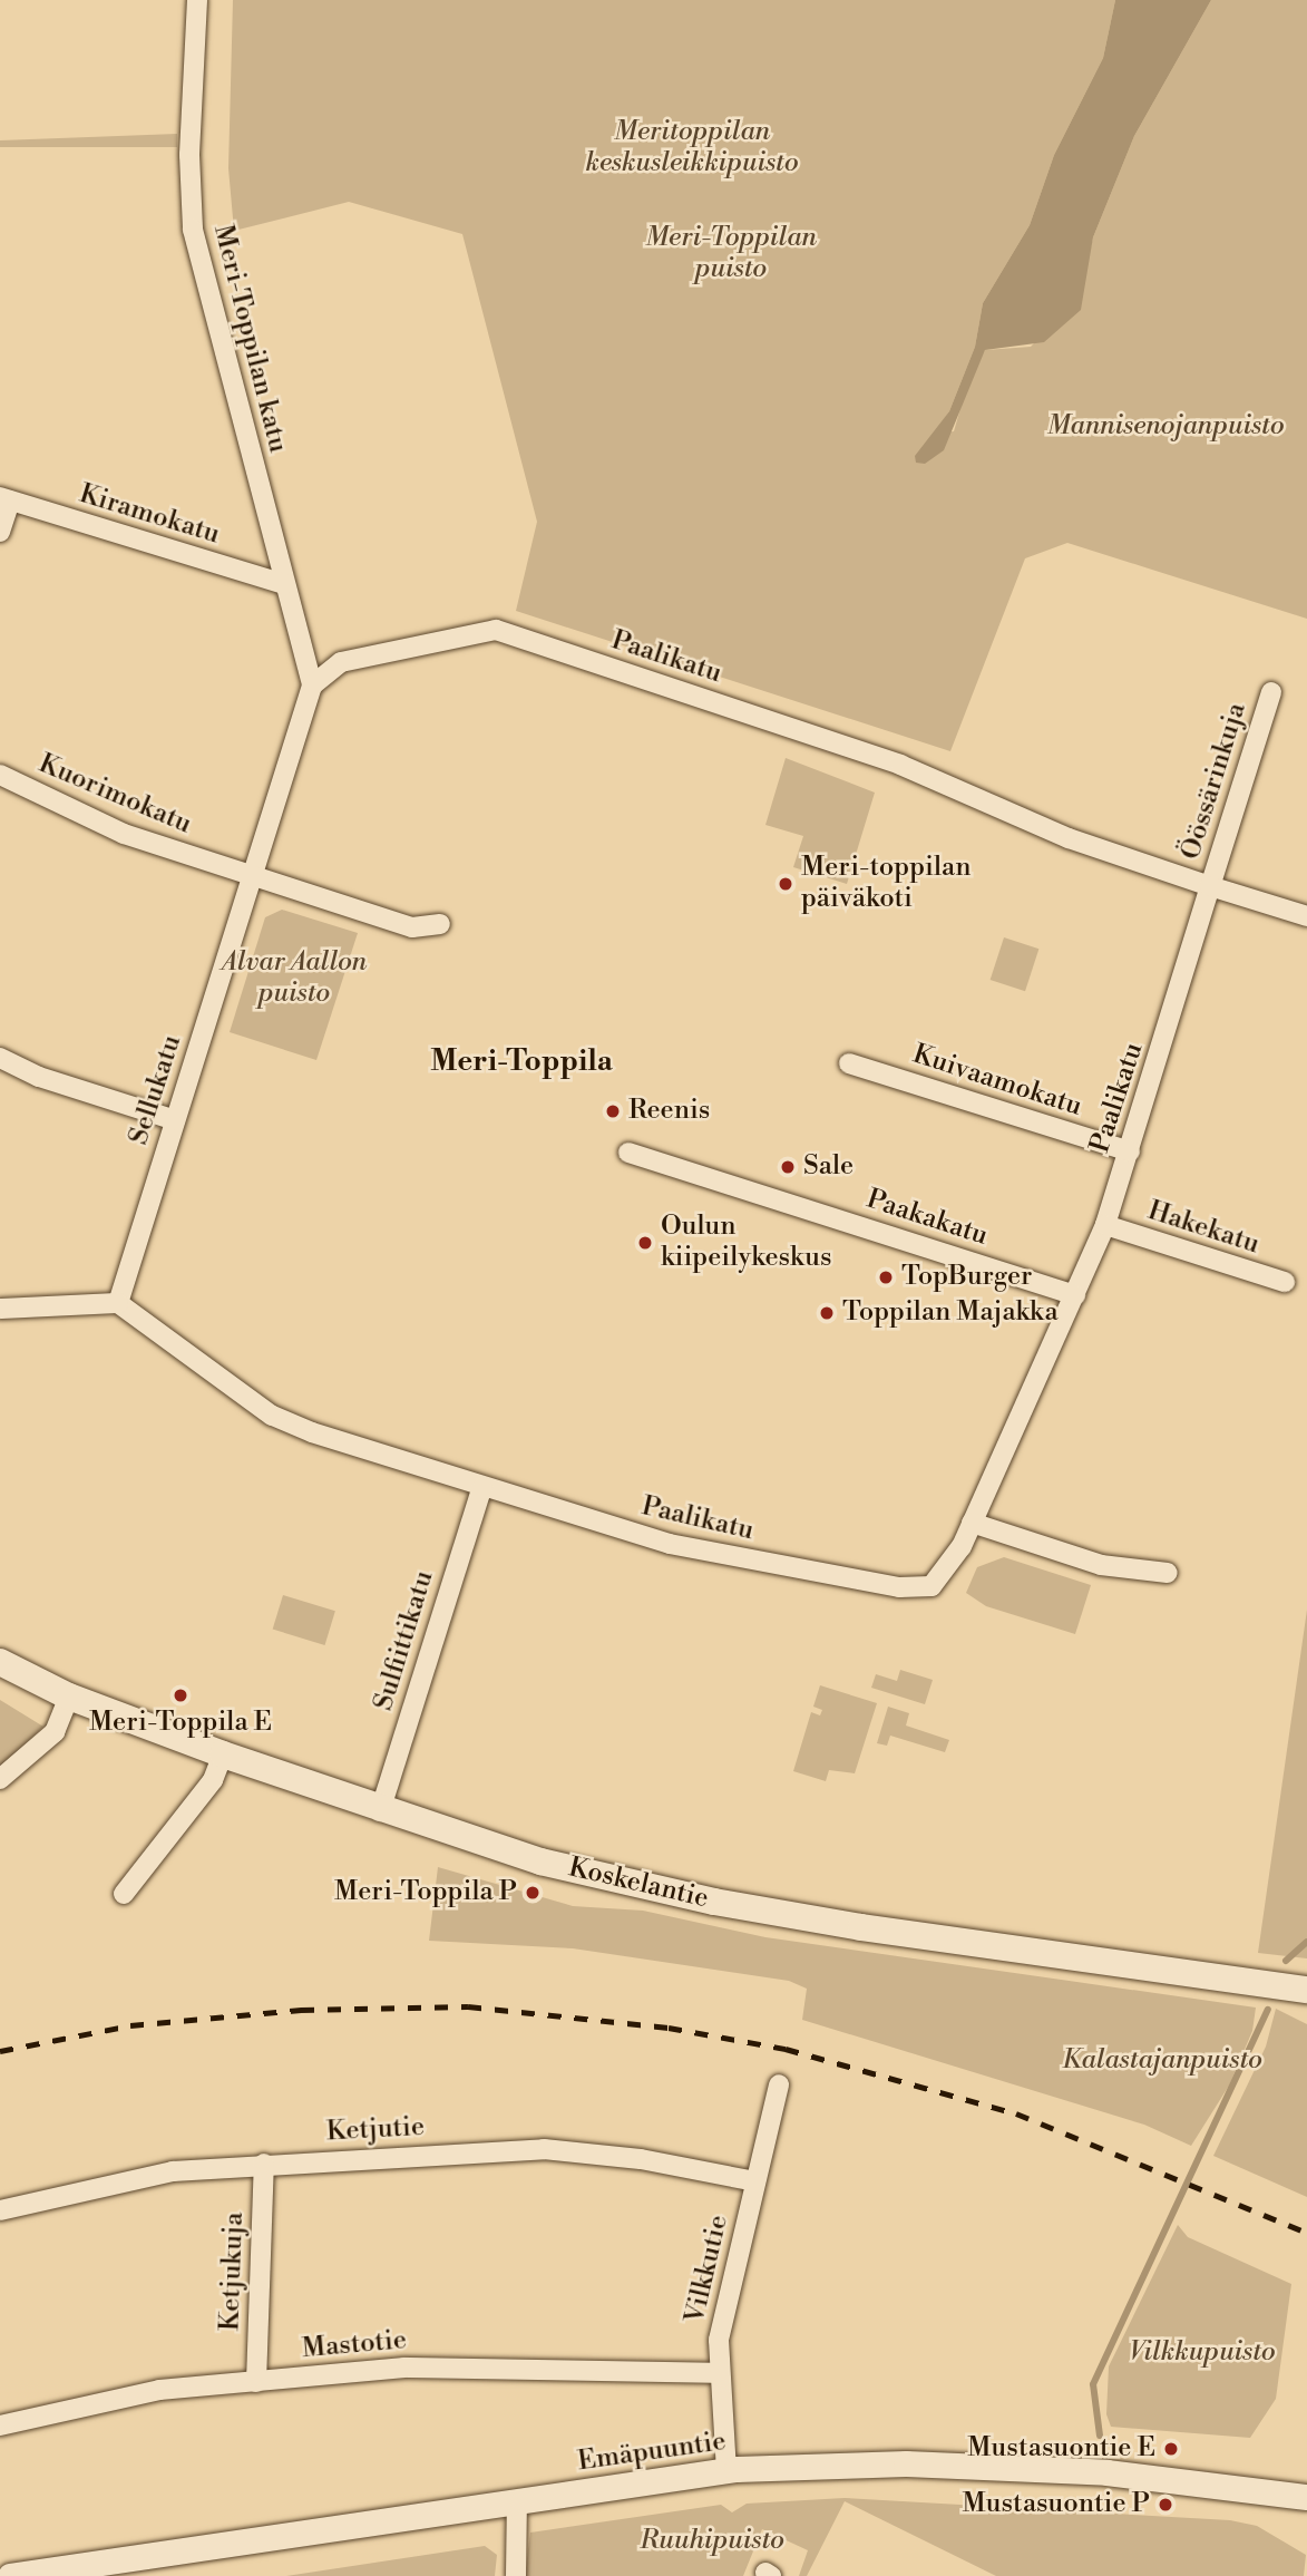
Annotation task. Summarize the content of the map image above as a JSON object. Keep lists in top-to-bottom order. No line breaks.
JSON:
{"streets":{"main road":["Koskelantie"],"street":["Meri-Toppilan katu","Kiramokatu","Paalikatu","Öössärinkuja","Kuorimokatu","Kuivaamokatu","Sellukatu","Paakakatu","Hakekatu","Sulfiittikatu","Ketjutie","Vilkkutie","Ketjukuja","Mastotie","Emäpuuntie"]},"crossings":[["Meri-Toppilan katu","Kiramokatu"],["Meri-Toppilan katu","Paalikatu"],["Meri-Toppilan katu","Sellukatu"],["Paalikatu","Öössärinkuja"],["Paalikatu","Kuivaamokatu"],["Paalikatu","Sellukatu"],["Paalikatu","Paakakatu"],["Paalikatu","Hakekatu"],["Paalikatu","Sulfiittikatu"],["Kuorimokatu","Sellukatu"],["Sulfiittikatu","Koskelantie"],["Ketjutie","Vilkkutie"],["Ketjutie","Ketjukuja"],["Vilkkutie","Mastotie"],["Vilkkutie","Emäpuuntie"],["Ketjukuja","Mastotie"]],"districts":["Meri-Toppila"],"parks":["Meritoppilan keskusleikkipuisto","Meri-Toppilan puisto","Mannisenojanpuisto","Alvar Aallon puisto","Kalastajanpuisto","Vilkkupuisto","Ruuhipuisto"],"places":["Meri-toppilan päiväkoti","Reenis","Sale","Oulun kiipeilykeskus","TopBurger","Toppilan Majakka","Meri-Toppila E","Meri-Toppila P","Mustasuontie E","Mustasuontie P"]}
